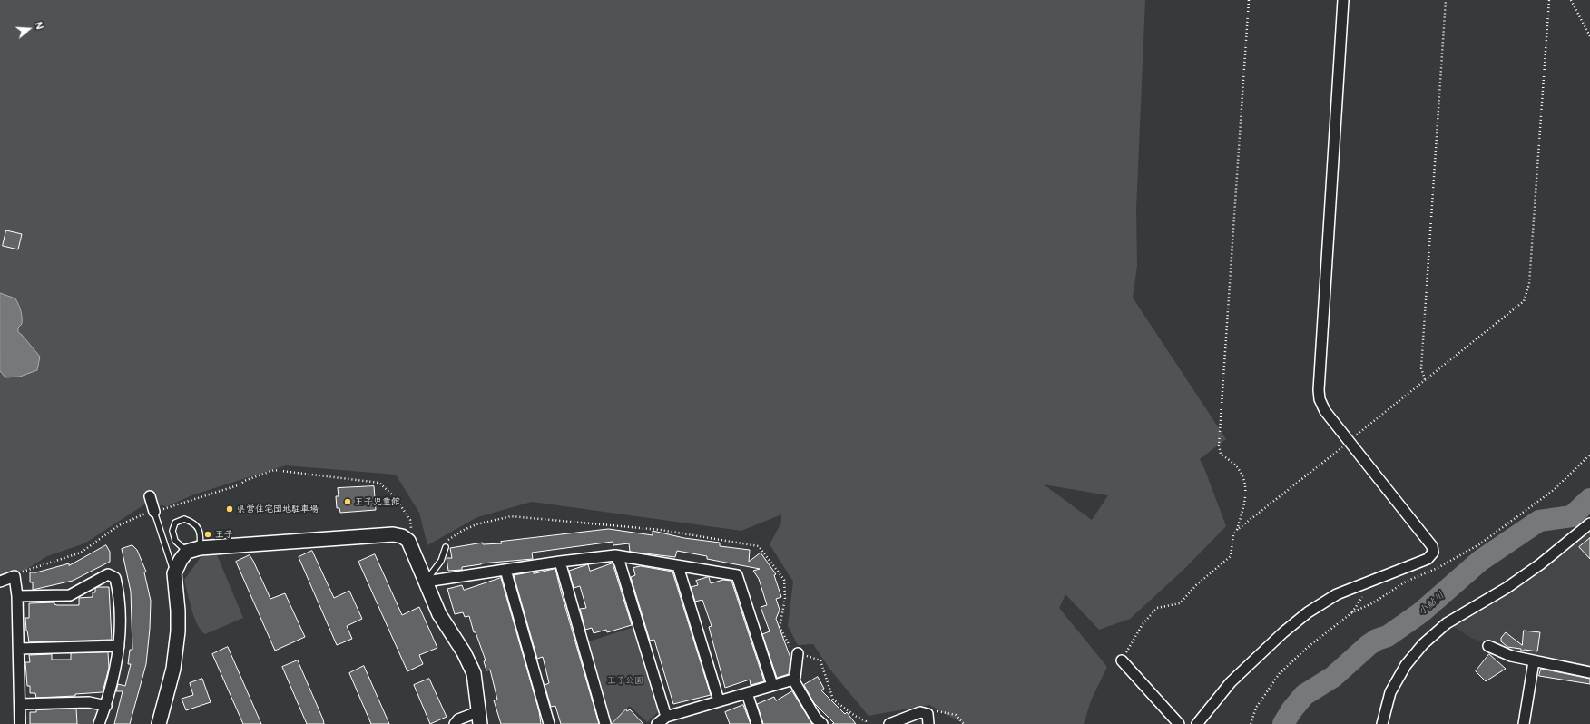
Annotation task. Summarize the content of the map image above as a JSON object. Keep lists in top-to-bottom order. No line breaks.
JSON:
{"water":["小鮎川"],"parks":["王子公園"],"places":["王子児童館","県営住宅団地駐車場","王子"],"north":"right"}
